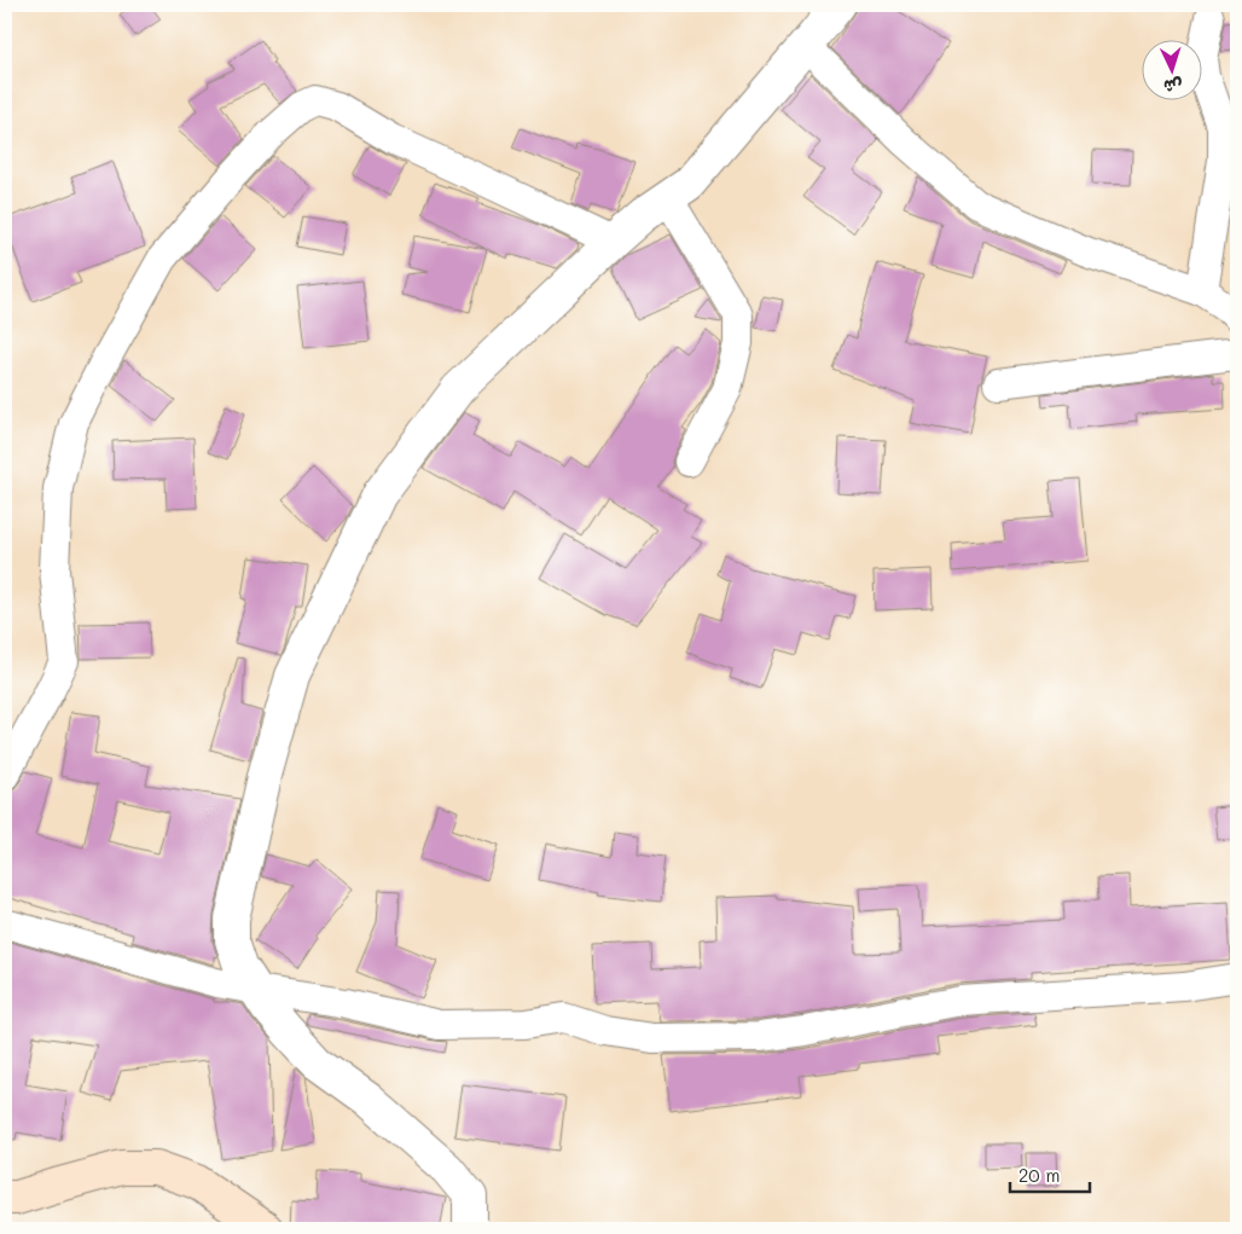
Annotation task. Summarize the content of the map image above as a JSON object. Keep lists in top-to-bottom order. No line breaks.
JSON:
{"scale_bar":"20 m","north":"bottom"}
